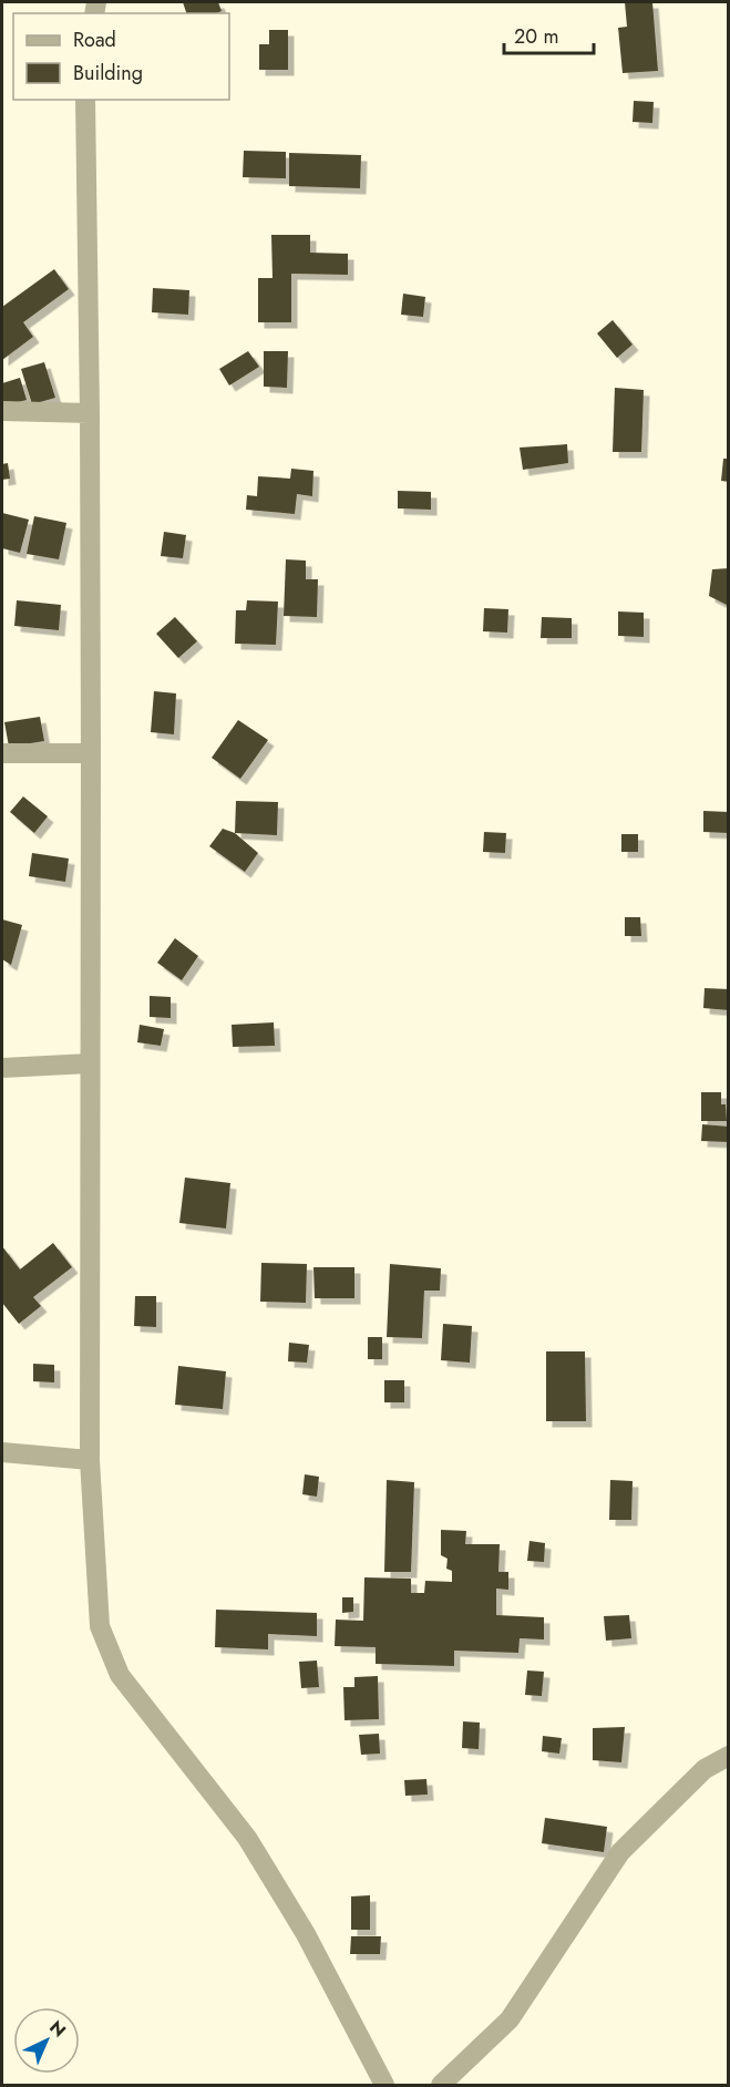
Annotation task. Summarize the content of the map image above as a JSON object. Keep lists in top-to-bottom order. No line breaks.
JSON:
{"legend":["Road","Building"],"scale_bar":"20 m","north":"top right"}
